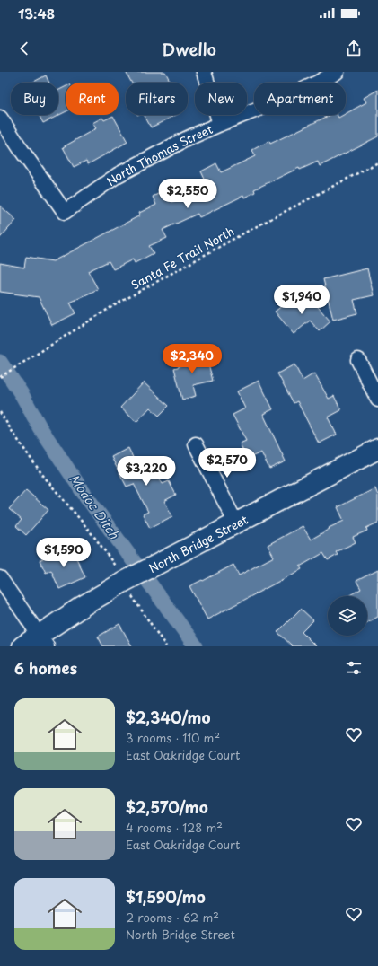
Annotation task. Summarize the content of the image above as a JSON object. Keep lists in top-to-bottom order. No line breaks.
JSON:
{"streets":{"street":["North Thomas Street","North Bridge Street"],"path":["Santa Fe Trail North"]},"water":["Modoc Ditch"],"page":{"status":"13:48","header":"Dwello","chip":["Buy","Rent","Filters","New","Apartment"],"price":["$2,550","$1,940","$2,340","$2,570","$3,220","$1,590"],"heading":"6 homes","list":[{"name":"$2,340/mo","note":"3 rooms · 110 m² · East Oakridge Court"},{"name":"$2,570/mo","note":"4 rooms · 128 m² · East Oakridge Court"},{"name":"$1,590/mo","note":"2 rooms · 62 m² · North Bridge Street"}]}}
